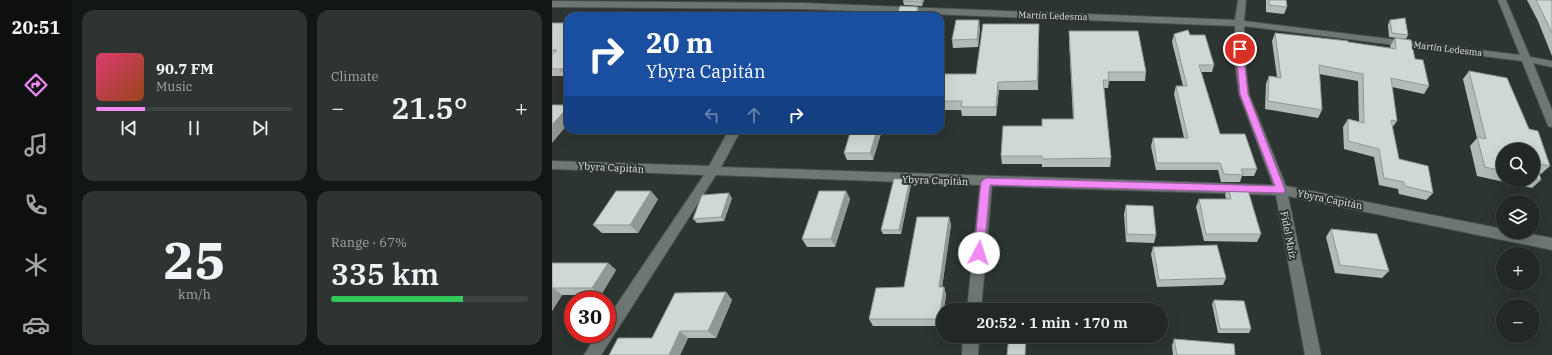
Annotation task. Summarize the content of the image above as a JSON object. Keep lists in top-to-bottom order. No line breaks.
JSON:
{"streets":{"street":["Martín Ledesma","Ybyra Capitán","Fidel Maíz"]},"crossings":[["Martín Ledesma","Fidel Maíz"],["Ybyra Capitán","Fidel Maíz"]],"page":{"tabs":"20:51","tile":["Climate",["25","km/h"],["Range · 67%","335 km"]],"turn":["20 m","Ybyra Capitán"],"song":["90.7 FM","Music"],"heat":["−","21.5°","+"],"map_buttons":["+","−"],"limit":"30","trip":"20:52 · 1 min · 170 m"}}
